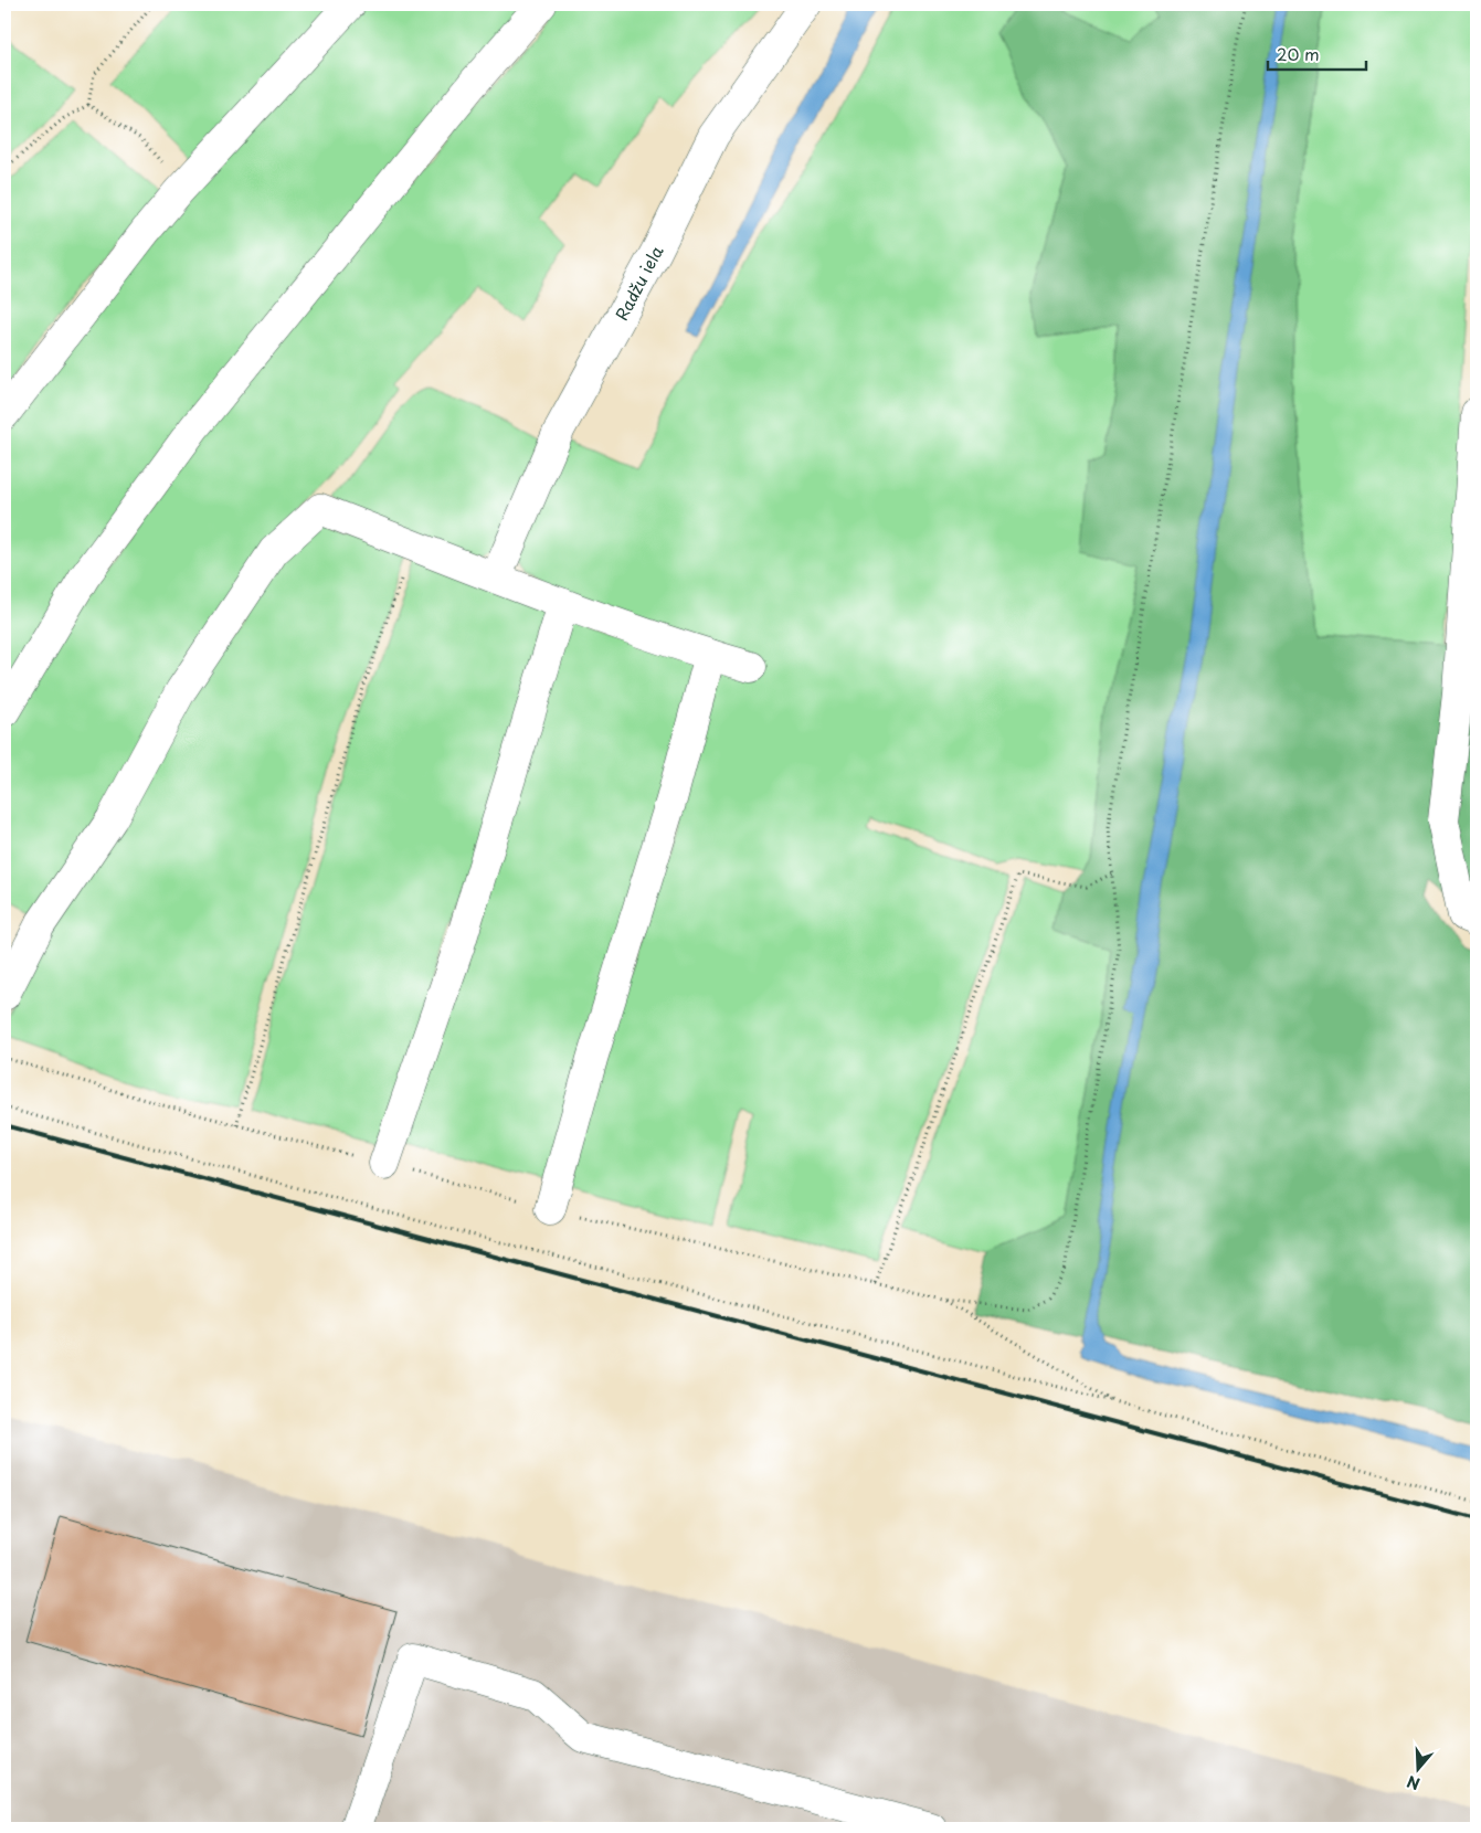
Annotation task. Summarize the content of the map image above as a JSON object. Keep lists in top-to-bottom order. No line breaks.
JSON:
{"streets":{"lane":["Radžu iela"]},"scale_bar":"20 m","north":"bottom"}
